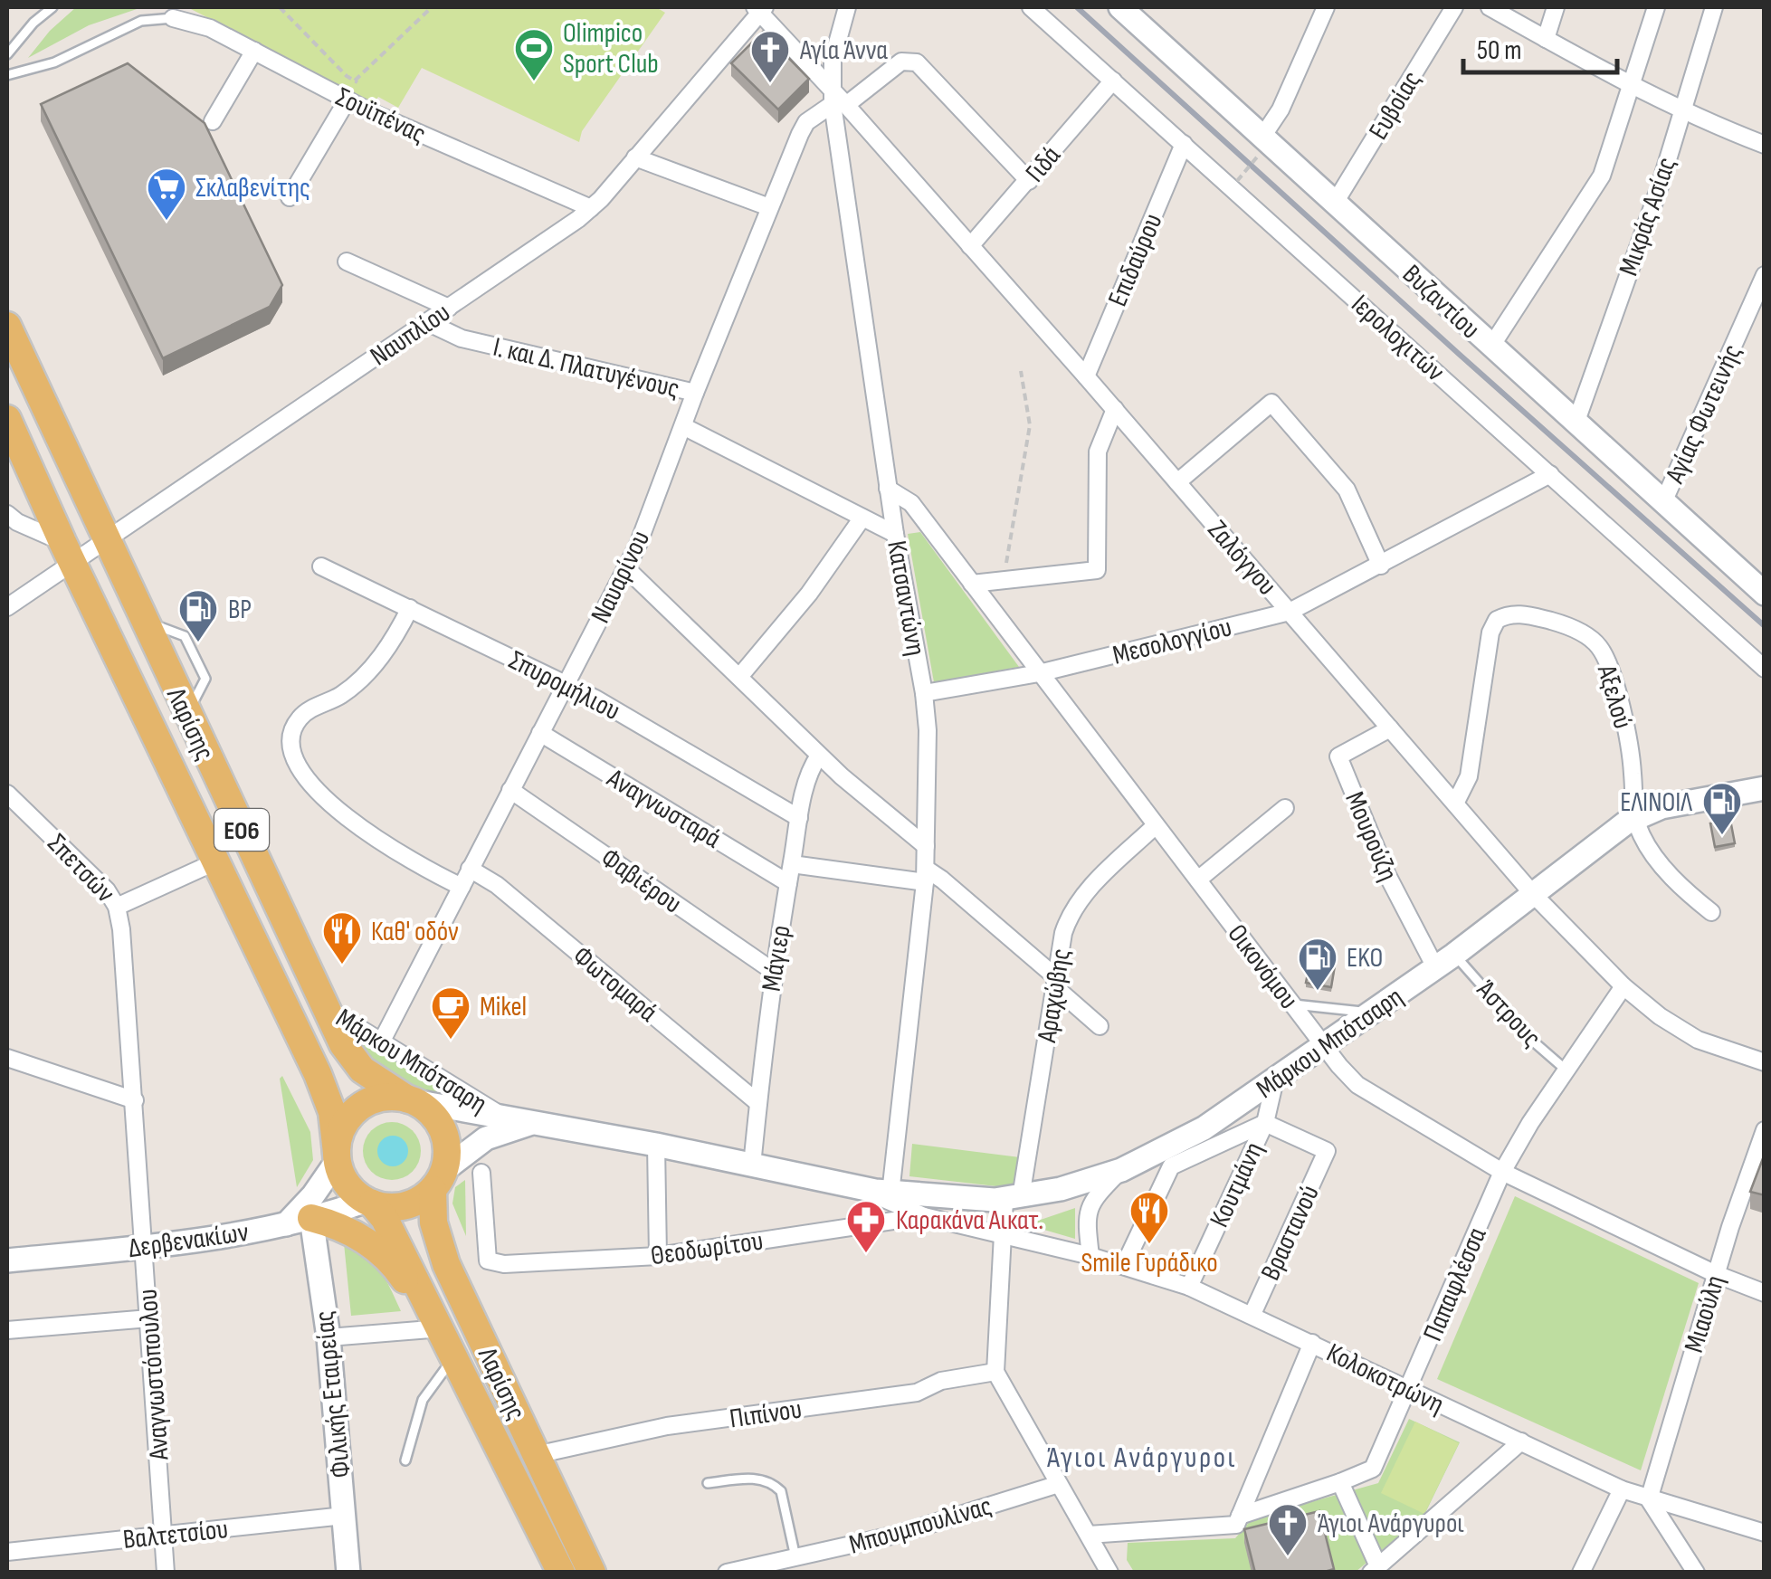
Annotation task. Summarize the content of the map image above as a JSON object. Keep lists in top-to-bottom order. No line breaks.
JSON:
{"streets":{"main road":["Λαρίσης","ΕΟ6"],"street":["Ευβοίας","Σουϊπένας","Γιδά","Μικράς Ασίας","Επιδαύρου","Βυζαντίου","Ναυπλίου","Ιερολοχιτών","Ι. και Δ. Πλατυγένους","Αγίας Φωτεινής","Ζαλόγγου","Ναυαρίνου","Κατσαντώνη","Μεσολογγίου","Σπυρομήλιου","Αξελού","Αναγνωσταρά","Μουρούζη","Σπετσών","Φαβιέρου","Μάγιερ","Οικονόμου","Φωτομαρά","Αραχώβης","Μάρκου Μπότσαρη","Κουτμάνη","Βραστανού","Δερβενακίων","Θεοδωρίτου","Παπαφλέσσα","Μιαούλη","Αναγνωστόπουλου","Κολοκοτρώνη","Φιλικής Εταιρείας","Πιπίνου","Μπουμπουλίνας","Βαλτετσίου"],"lane":["Άστρους"]},"crossings":[["Ευβοίας","Βυζαντίου"],["Σουϊπένας","Ναυπλίου"],["Γιδά","Ιερολοχιτών"],["Γιδά","Ζαλόγγου"],["Γιδά","Ναυαρίνου"],["Μικράς Ασίας","Βυζαντίου"],["Επιδαύρου","Ιερολοχιτών"],["Επιδαύρου","Ζαλόγγου"],["Βυζαντίου","Αγίας Φωτεινής"],["Ναυπλίου","Ι. και Δ. Πλατυγένους"],["Ναυπλίου","Ζαλόγγου"],["Ναυπλίου","Λαρίσης"],["Ιερολοχιτών","Μεσολογγίου"],["Ι. και Δ. Πλατυγένους","Ναυαρίνου"],["Ι. και Δ. Πλατυγένους","Κατσαντώνη"],["Ζαλόγγου","Ναυαρίνου"],["Ζαλόγγου","Κατσαντώνη"],["Ζαλόγγου","Μεσολογγίου"],["Ζαλόγγου","Αξελού"],["Ζαλόγγου","Μουρούζη"],["Ζαλόγγου","Μάρκου Μπότσαρη"],["Ζαλόγγου","Παπαφλέσσα"],["Ναυαρίνου","Κατσαντώνη"],["Ναυαρίνου","Σπυρομήλιου"],["Ναυαρίνου","Αναγνωσταρά"],["Ναυαρίνου","Φαβιέρου"],["Ναυαρίνου","Φωτομαρά"],["Ναυαρίνου","Μάρκου Μπότσαρη"],["Κατσαντώνη","Μεσολογγίου"],["Κατσαντώνη","Οικονόμου"],["Κατσαντώνη","Μάρκου Μπότσαρη"],["Μεσολογγίου","Οικονόμου"],["Σπυρομήλιου","Μάγιερ"],["Αξελού","Μάρκου Μπότσαρη"],["Λαρίσης","ΕΟ6"],["Λαρίσης","Σπετσών"],["Λαρίσης","Μάρκου Μπότσαρη"],["Λαρίσης","Δερβενακίων"],["Λαρίσης","Πιπίνου"],["Αναγνωσταρά","Μάγιερ"],["ΕΟ6","Μάρκου Μπότσαρη"],["ΕΟ6","Δερβενακίων"],["Μουρούζη","Άστρους"],["Μουρούζη","Μάρκου Μπότσαρη"],["Σπετσών","Αναγνωστόπουλου"],["Φαβιέρου","Μάγιερ"],["Μάγιερ","Φωτομαρά"],["Μάγιερ","Μάρκου Μπότσαρη"],["Οικονόμου","Αραχώβης"],["Οικονόμου","Μάρκου Μπότσαρη"],["Οικονόμου","Παπαφλέσσα"],["Οικονόμου","Μιαούλη"],["Αραχώβης","Μάρκου Μπότσαρη"],["Αραχώβης","Κολοκοτρώνη"],["Αραχώβης","Πιπίνου"],["Άστρους","Μάρκου Μπότσαρη"],["Άστρους","Παπαφλέσσα"],["Μάρκου Μπότσαρη","Κουτμάνη"],["Μάρκου Μπότσαρη","Δερβενακίων"],["Μάρκου Μπότσαρη","Θεοδωρίτου"],["Μάρκου Μπότσαρη","Κολοκοτρώνη"],["Κουτμάνη","Βραστανού"],["Κουτμάνη","Κολοκοτρώνη"],["Βραστανού","Κολοκοτρώνη"],["Δερβενακίων","Αναγνωστόπουλου"],["Δερβενακίων","Φιλικής Εταιρείας"],["Παπαφλέσσα","Κολοκοτρώνη"],["Μιαούλη","Κολοκοτρώνη"],["Αναγνωστόπουλου","Βαλτετσίου"],["Φιλικής Εταιρείας","Βαλτετσίου"]],"districts":["Άγιοι Ανάργυροι"],"places":{"sports":["Olimpico Sport Club"],"church":["Αγία Άννα","Άγιοι Ανάργυροι"],"supermarket":["Σκλαβενίτης"],"fuel station":["BP","ΕΛΙΝΟΙΛ","EKO"],"restaurant":["Καθ' οδόν","Smile Γυράδικο"],"cafe":["Mikel"],"pharmacy":["Καρακάνα Αικατ."]},"scale_bar":"50 m"}
